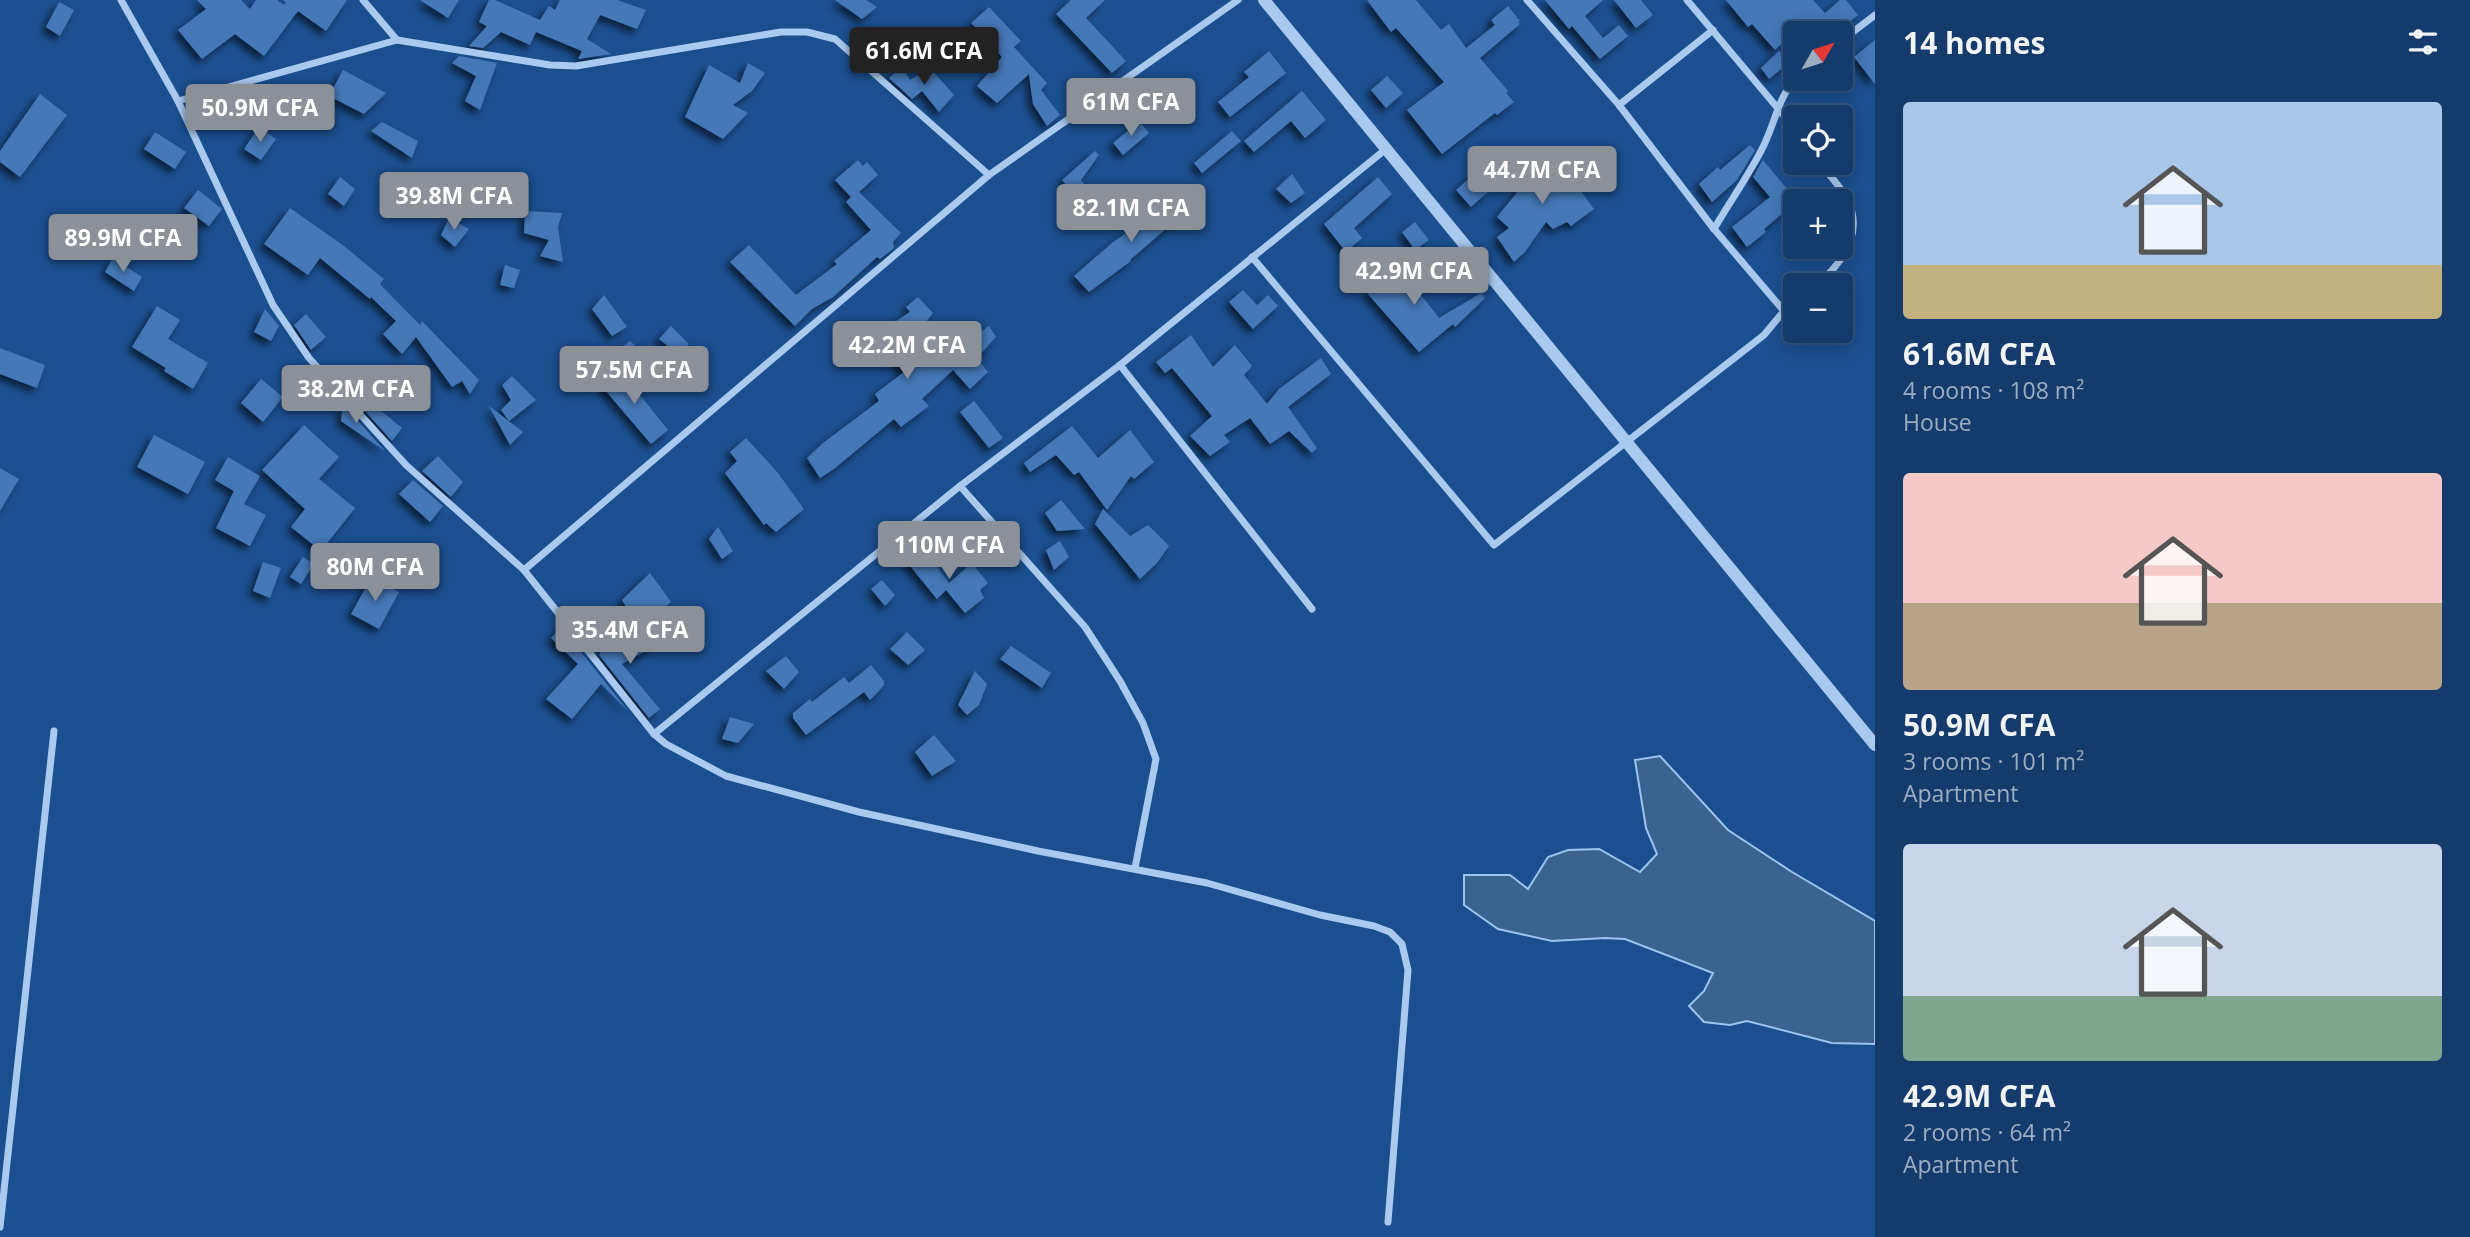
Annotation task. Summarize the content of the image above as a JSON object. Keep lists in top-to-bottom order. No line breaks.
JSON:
{"north":"top right","page":{"heading":"14 homes","map_buttons":["+","−"],"price":["61.6M CFA","61M CFA","50.9M CFA","44.7M CFA","39.8M CFA","82.1M CFA","89.9M CFA","42.9M CFA","42.2M CFA","57.5M CFA","38.2M CFA","110M CFA","80M CFA","35.4M CFA"],"list":[{"name":"61.6M CFA","note":"4 rooms · 108 m² · House"},{"name":"50.9M CFA","note":"3 rooms · 101 m² · Apartment"},{"name":"42.9M CFA","note":"2 rooms · 64 m² · Apartment"}]}}
